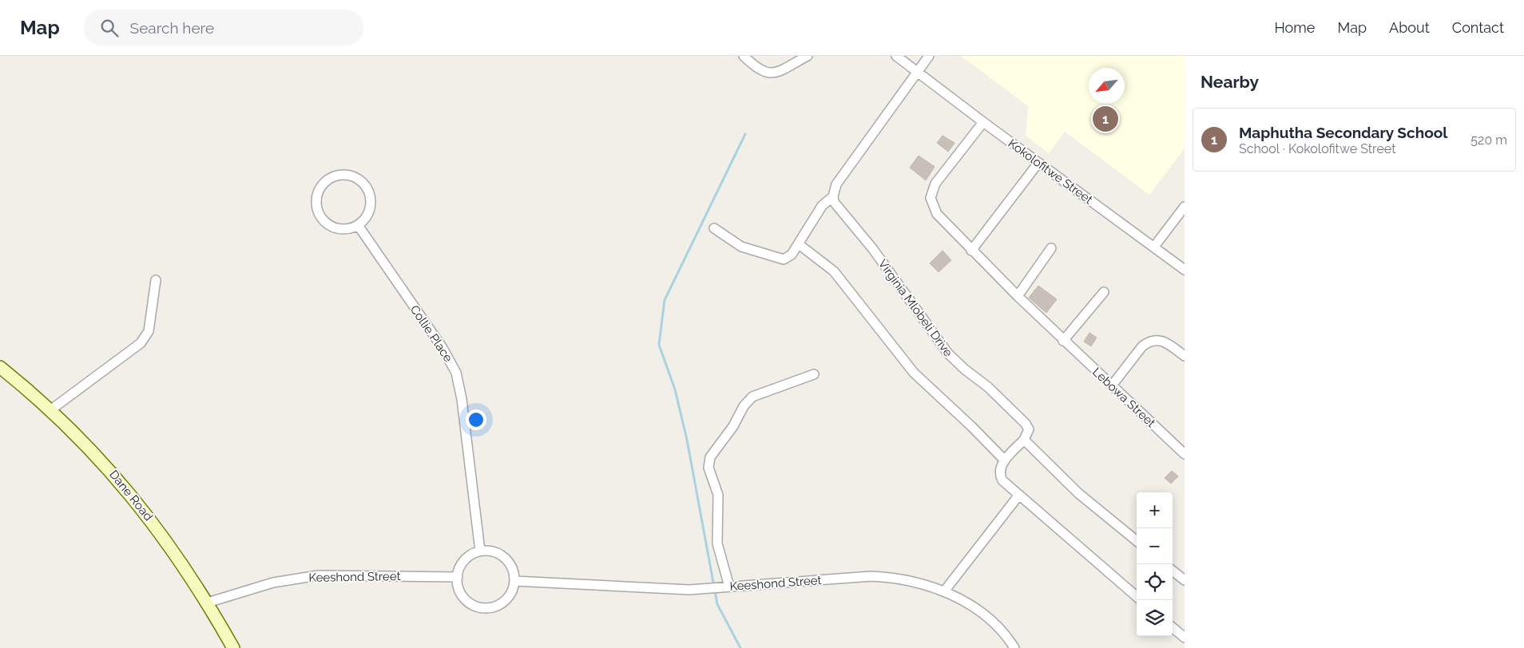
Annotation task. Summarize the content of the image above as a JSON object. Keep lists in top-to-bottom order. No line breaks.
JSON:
{"streets":{"street":["Kokolofitwe Street","Virginia Mlobeli Drive","Collie Place","Lebowa Street","Dane Road","Keeshond Street"]},"crossings":[["Kokolofitwe Street","Lebowa Street"],["Collie Place","Keeshond Street"],["Dane Road","Keeshond Street"]],"north":"bottom left","page":{"header":"Map","search":"Search here","nav":["Home","Map","About","Contact"],"heading":"Nearby","pins":"1","list":[{"mark":"1","name":"Maphutha Secondary School","note":"School · Kokolofitwe Street","value":"520 m"}],"map_buttons":["+","−"]}}
